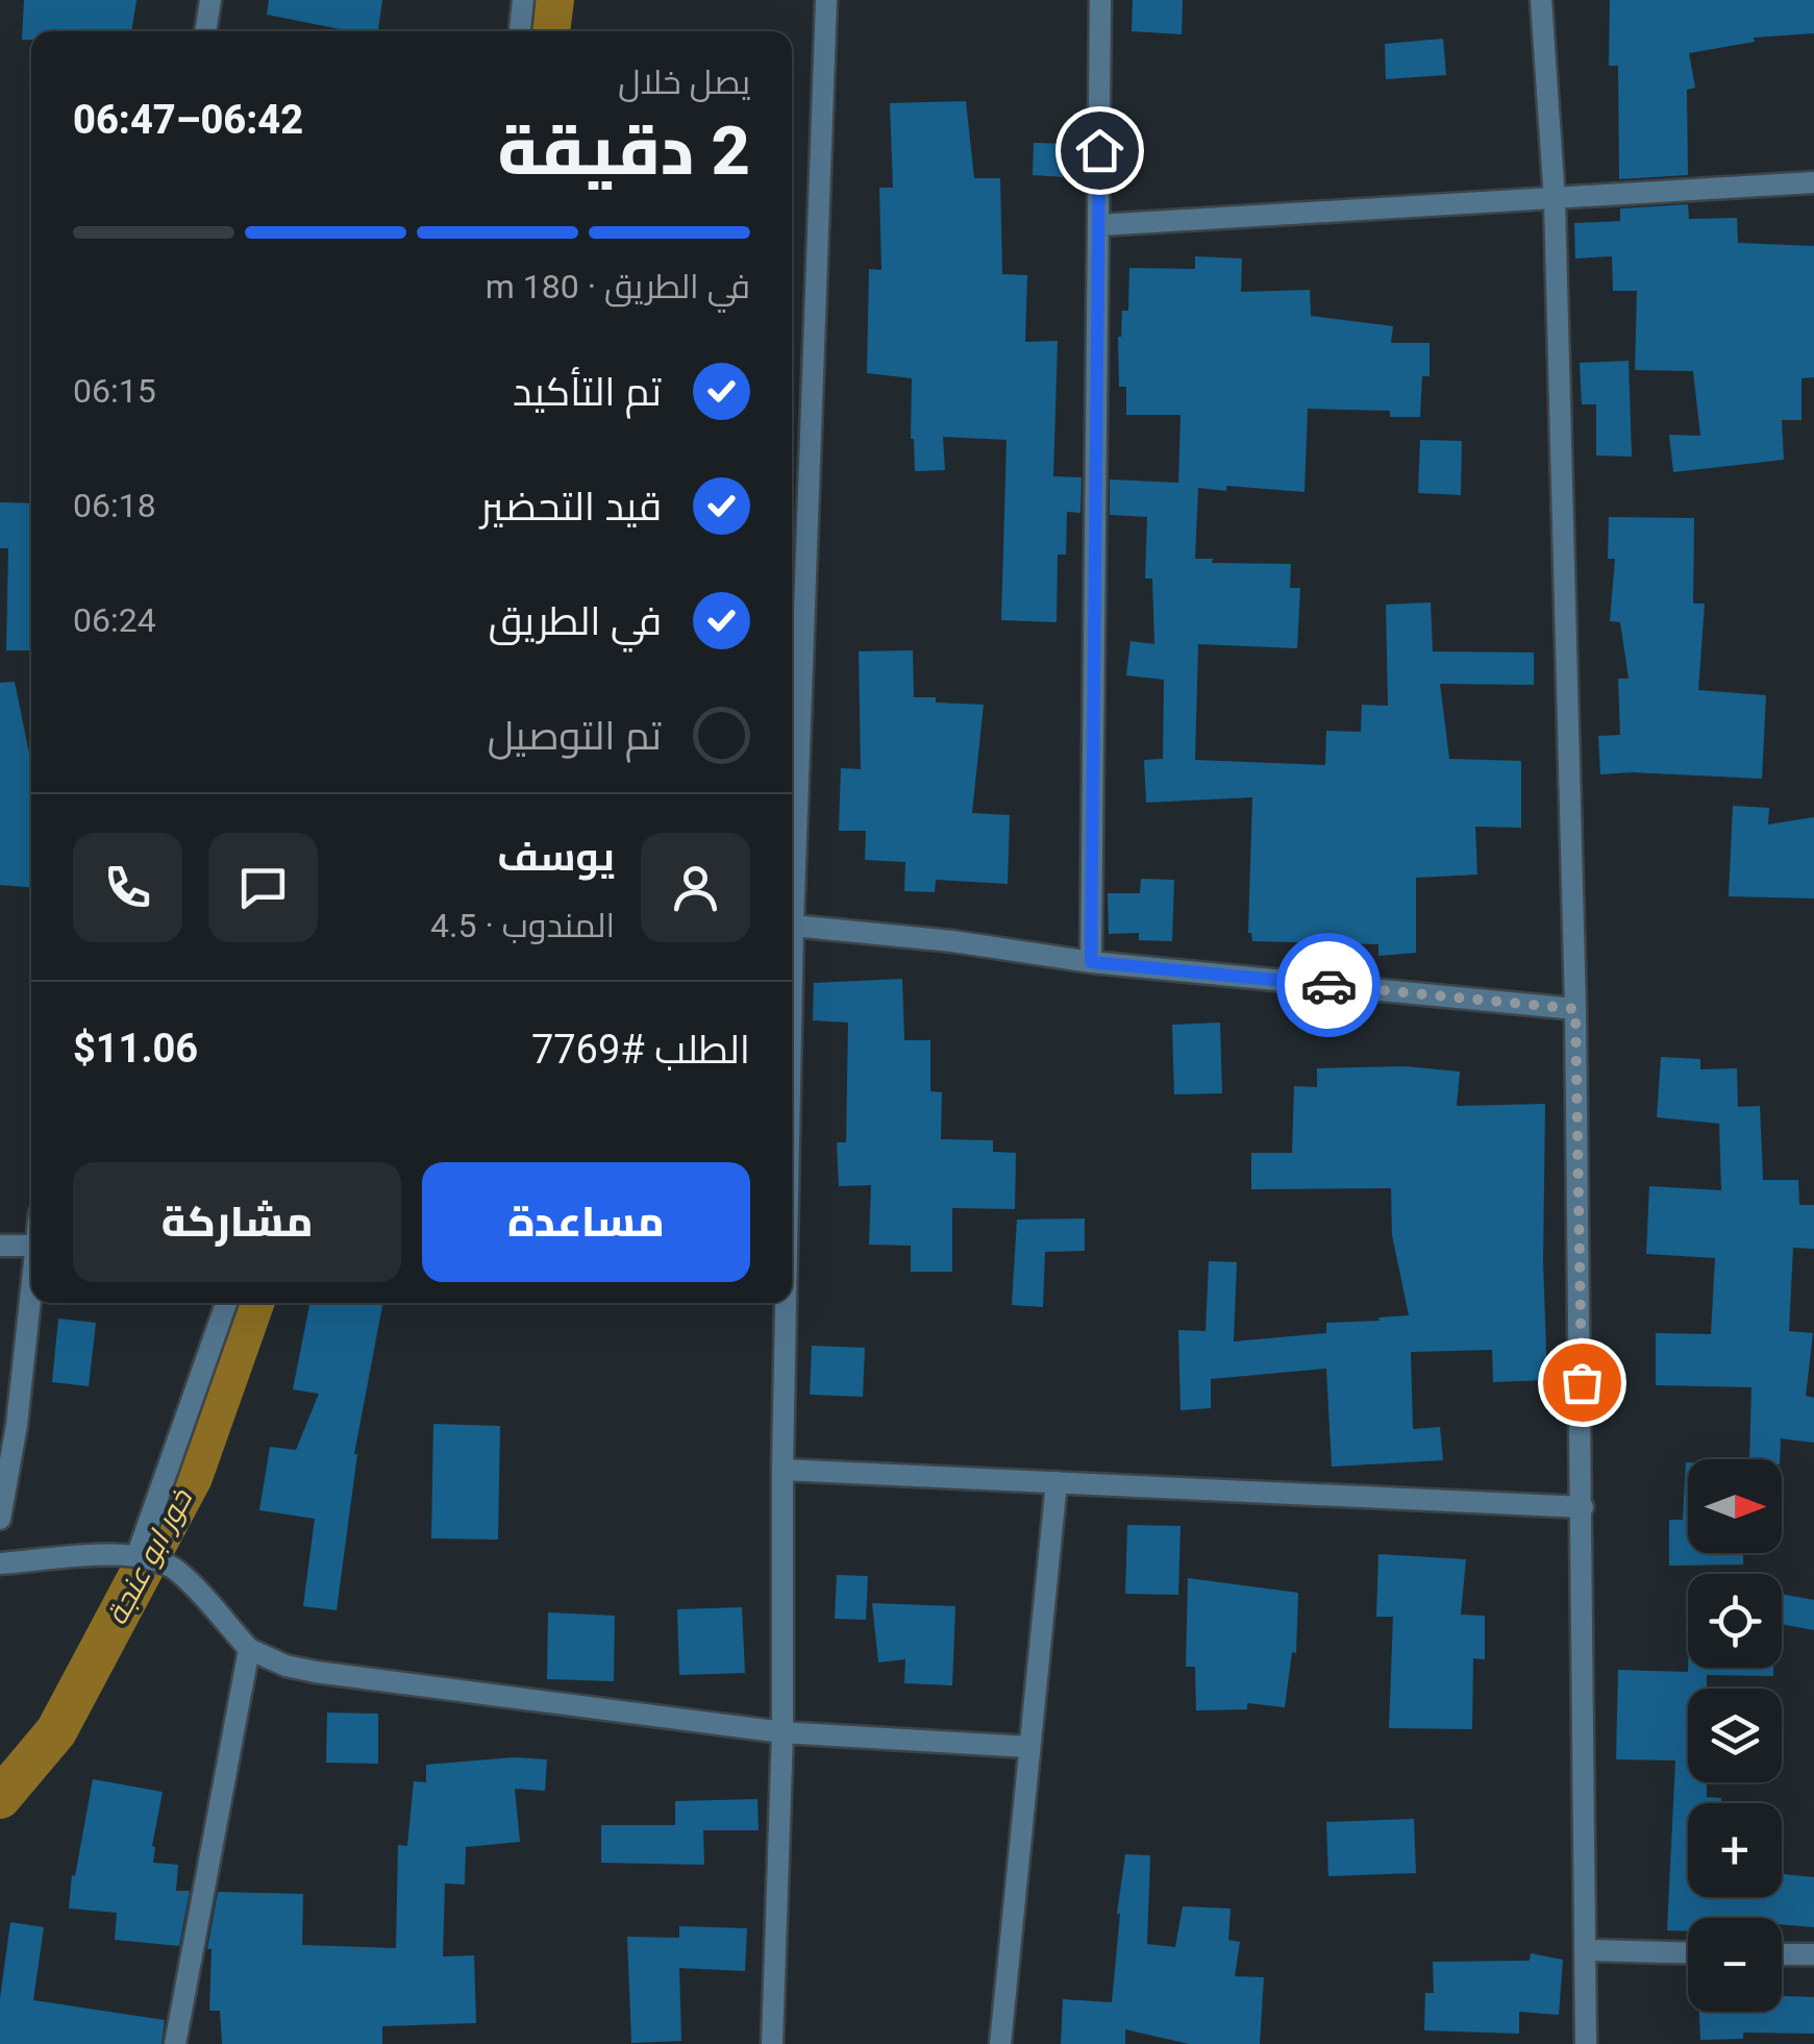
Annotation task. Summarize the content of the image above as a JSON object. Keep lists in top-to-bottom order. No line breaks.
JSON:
{"water":["خور ابو عنجة"],"north":"right","page":{"heading":["2 دقيقة","يصل خلال","06:42–06:47"],"panel":["يوسف","المندوب · 4.5","الطلب #7769","$11.06"],"bar":"في الطريق · 180 m","list":[["تم التأكيد","06:15"],["قيد التحضير","06:18"],["في الطريق","06:24"],"تم التوصيل"],"buttons":["مساعدة","مشاركة"],"map_buttons":["+","−"]}}
